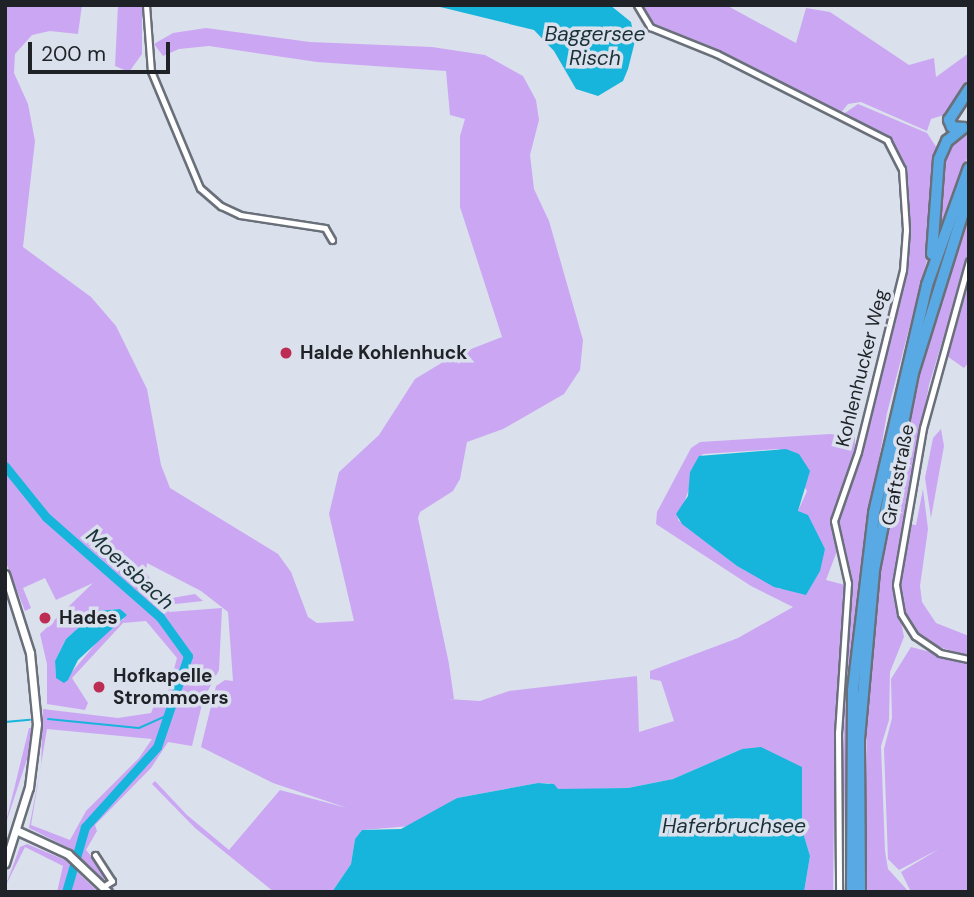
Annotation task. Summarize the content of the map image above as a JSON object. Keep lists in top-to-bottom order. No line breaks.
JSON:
{"streets":{"street":["Kohlenhucker Weg","Graftstraße"]},"water":["Baggersee Risch","Moersbach","Haferbruchsee"],"places":["Halde Kohlenhuck","Hades","Hofkapelle Strommoers"],"scale_bar":"200 m"}
